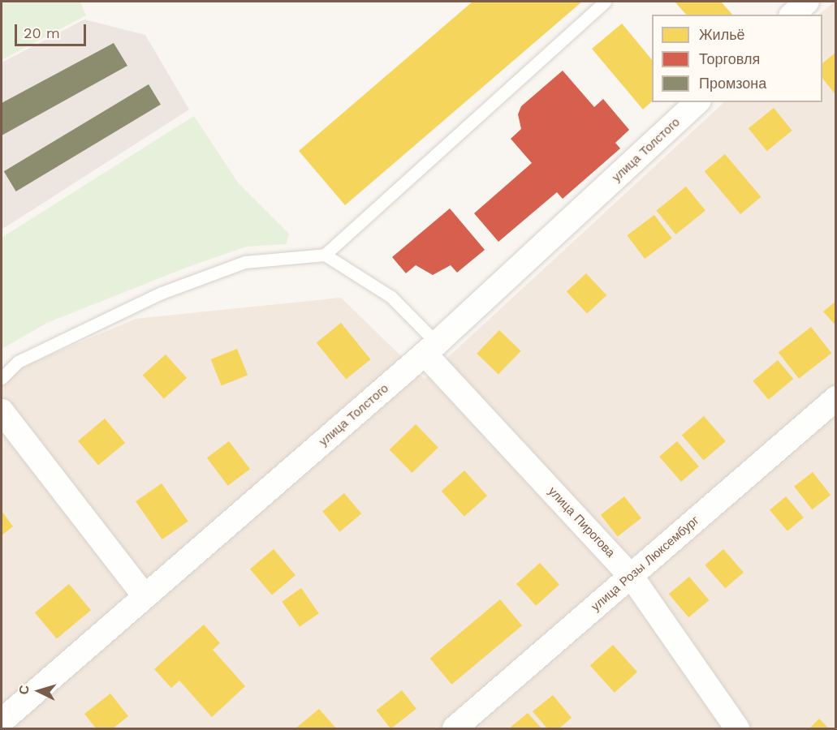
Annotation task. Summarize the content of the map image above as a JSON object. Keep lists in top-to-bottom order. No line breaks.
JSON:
{"streets":{"street":["улица Толстого","улица Пирогова","улица Розы Люксембург"]},"crossings":[["улица Толстого","улица Пирогова"],["улица Пирогова","улица Розы Люксембург"]],"legend":["Жильё","Торговля","Промзона"],"scale_bar":"20 m","north":"left"}
